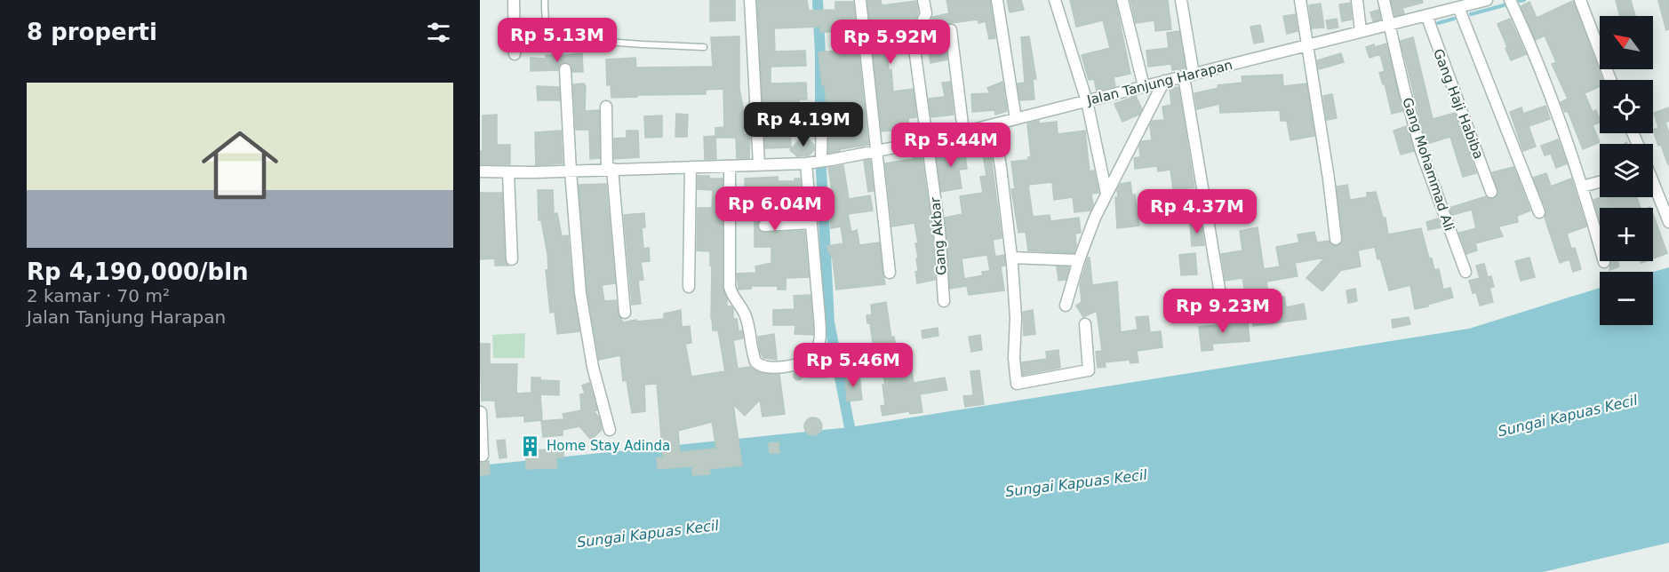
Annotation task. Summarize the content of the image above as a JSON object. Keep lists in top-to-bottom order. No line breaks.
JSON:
{"streets":{"street":["Jalan Tanjung Harapan","Gang Haji Habiba","Gang Mohammad Ali","Gang Akbar"]},"crossings":[["Jalan Tanjung Harapan","Gang Haji Habiba"],["Jalan Tanjung Harapan","Gang Mohammad Ali"],["Jalan Tanjung Harapan","Gang Akbar"]],"water":["Sungai Kapuas Kecil"],"places":{"building":["Home Stay Adinda"]},"north":"top left","page":{"heading":"8 properti","map_buttons":["+","−"],"price":["Rp 5.13M","Rp 5.92M","Rp 4.19M","Rp 5.44M","Rp 6.04M","Rp 4.37M","Rp 9.23M","Rp 5.46M"],"list":[{"name":"Rp 4,190,000/bln","note":"2 kamar · 70 m² · Jalan Tanjung Harapan"}]}}
